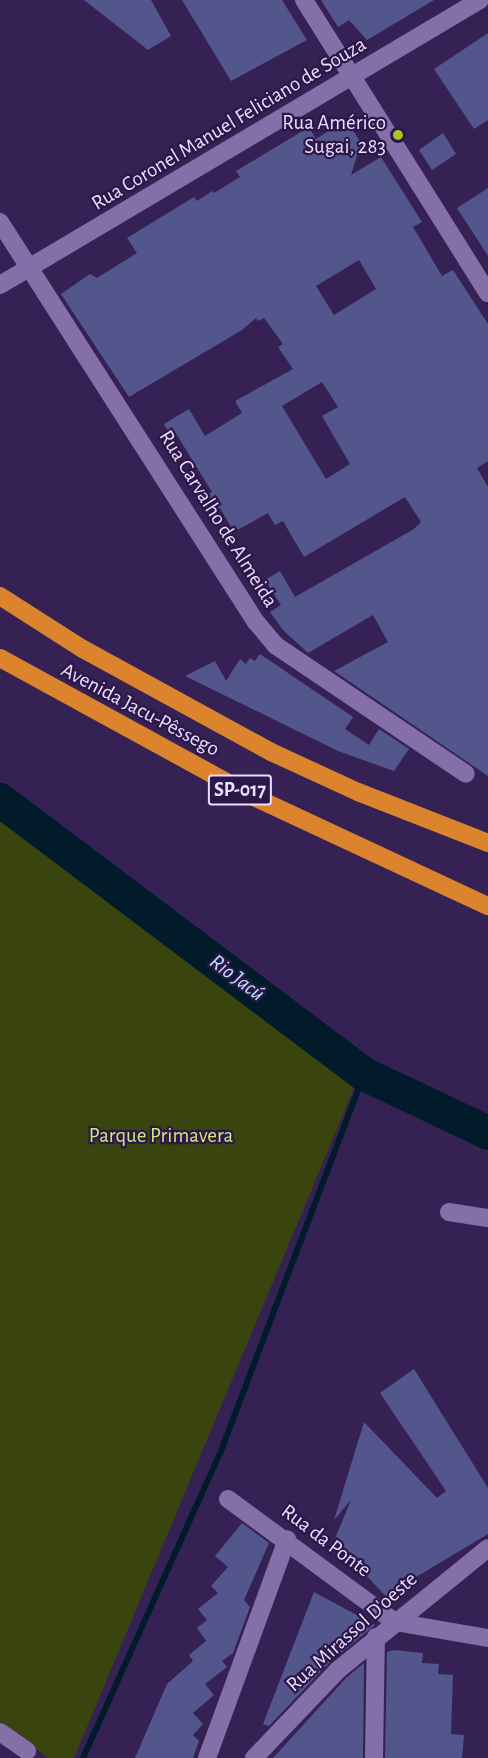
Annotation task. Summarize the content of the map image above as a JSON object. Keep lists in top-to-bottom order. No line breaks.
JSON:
{"streets":{"highway":["Avenida Jacu-Pêssego","SP-017"],"street":["Rua Coronel Manuel Feliciano de Souza","Rua Carvalho de Almeida","Rua da Ponte","Rua Mirassol D'oeste"]},"crossings":[["Rua Coronel Manuel Feliciano de Souza","Rua Carvalho de Almeida"],["Rua da Ponte","Rua Mirassol D'oeste"]],"water":["Rio Jacú"],"parks":["Parque Primavera"],"places":["Rua Américo Sugai, 283"]}
